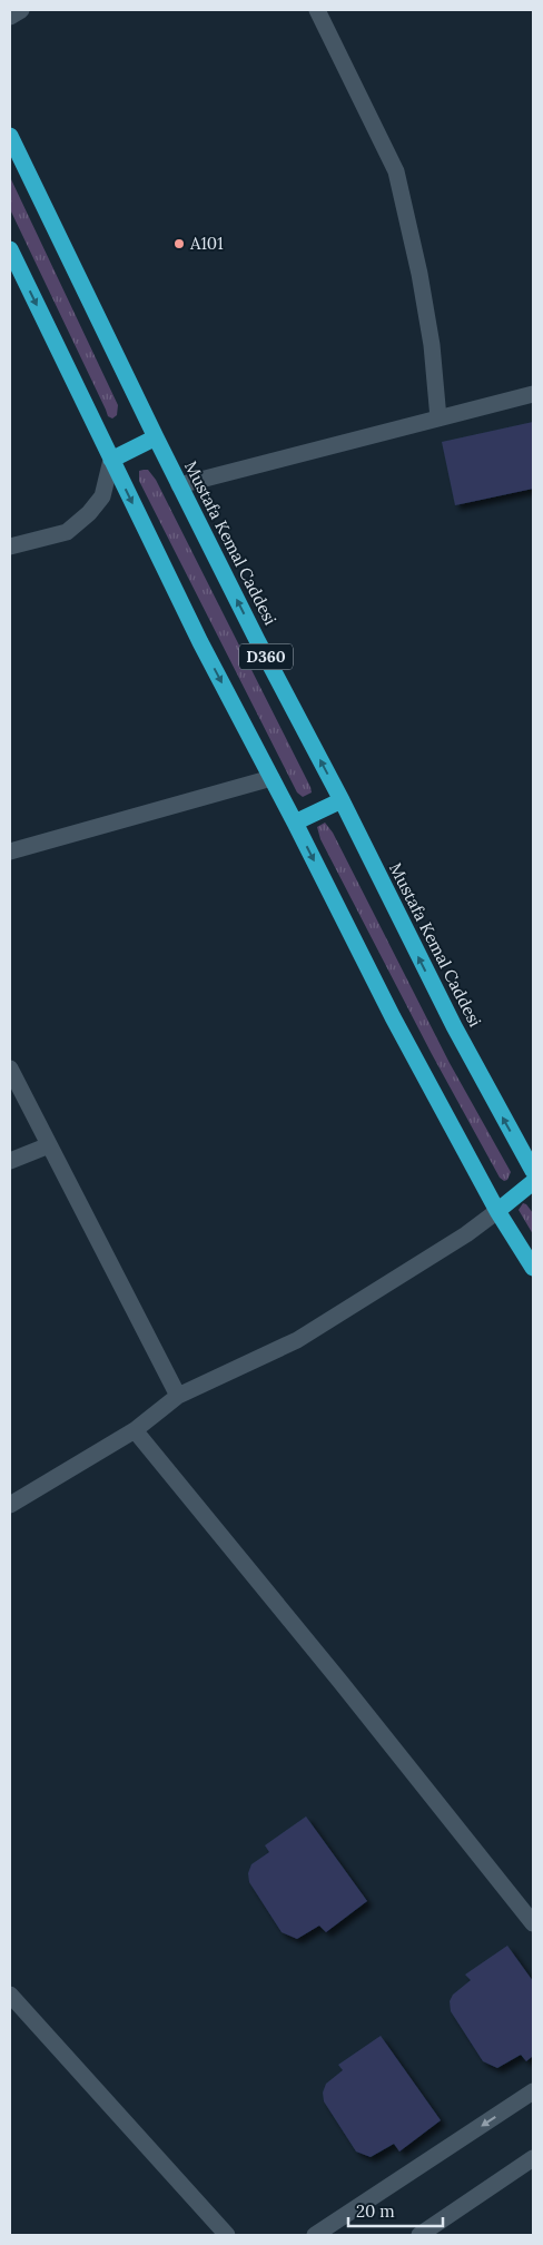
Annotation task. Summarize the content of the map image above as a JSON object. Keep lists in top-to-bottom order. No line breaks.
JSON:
{"streets":{"highway":["Mustafa Kemal Caddesi","D360"]},"places":["A101"],"scale_bar":"20 m"}
